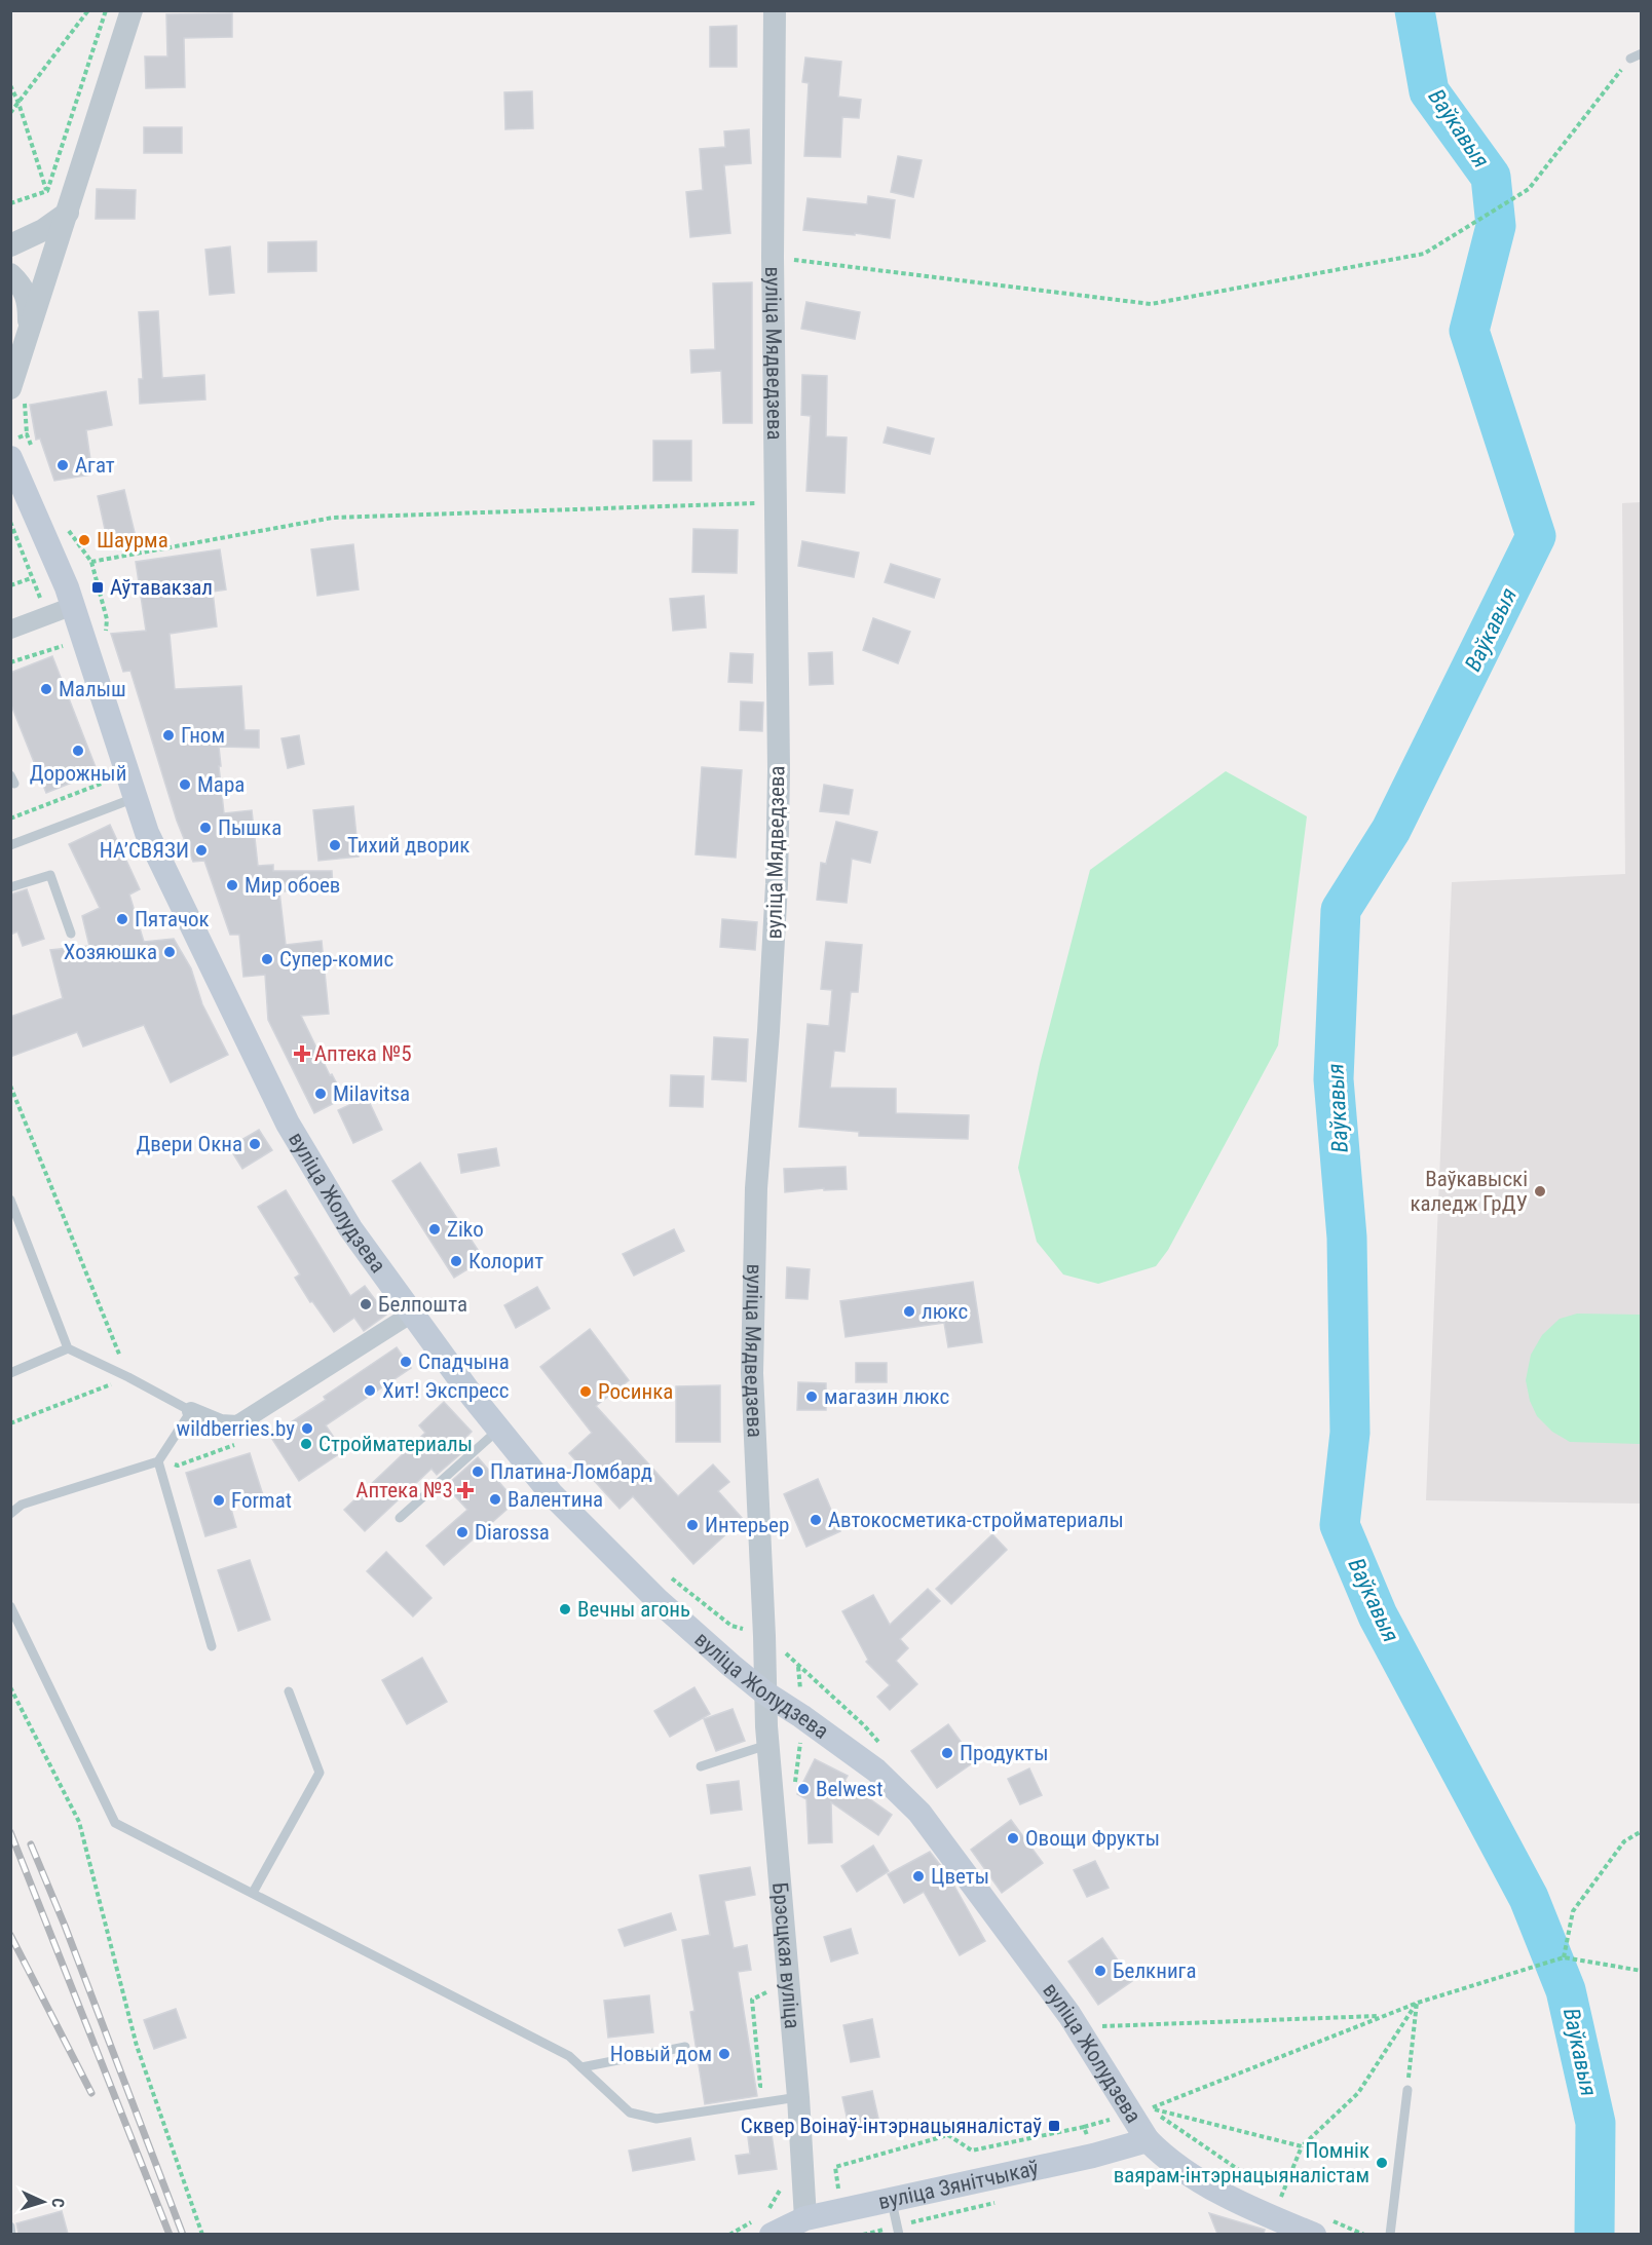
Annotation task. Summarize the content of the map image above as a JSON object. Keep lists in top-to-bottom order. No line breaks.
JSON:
{"streets":{"main road":["вуліца Жолудзева","вуліца Зянітчыкаў"],"street":["вуліца Мядведзева","Брэсцкая вуліца"]},"crossings":[["вуліца Мядведзева","вуліца Жолудзева"],["вуліца Мядведзева","Брэсцкая вуліца"],["вуліца Жолудзева","Брэсцкая вуліца"],["вуліца Жолудзева","вуліца Зянітчыкаў"],["Брэсцкая вуліца","вуліца Зянітчыкаў"]],"water":["Ваўкавыя"],"places":{"other":["Агат","Шаурма","Малыш","Гном","Дорожный","Мара","Пышка","Тихий дворик","НАʼСВЯЗИ","Мир обоев","Пятачок","Хозяюшка","Супер-комис","Milavitsa","Двери Окна","Ваўкавыскі каледж ГрДУ","Ziko","Колорит","Белпошта","люкс","Спадчына","Хит! Экспресс","Росинка","магазин люкс","wildberries.by","Стройматериалы","Платина-Ломбард","Валентина","Format","Автокосметика-стройматериалы","Интерьер","Diarossa","Вечны агонь","Продукты","Belwest","Овощи Фрукты","Цветы","Белкнига","Новый дом","Помнік ваярам-інтэрнацыяналістам"],"transit":["Аўтавакзал","Сквер Воінаў-інтэрнацыяналістаў"],"health":["Аптека №5","Аптека №3"]},"north":"right"}
